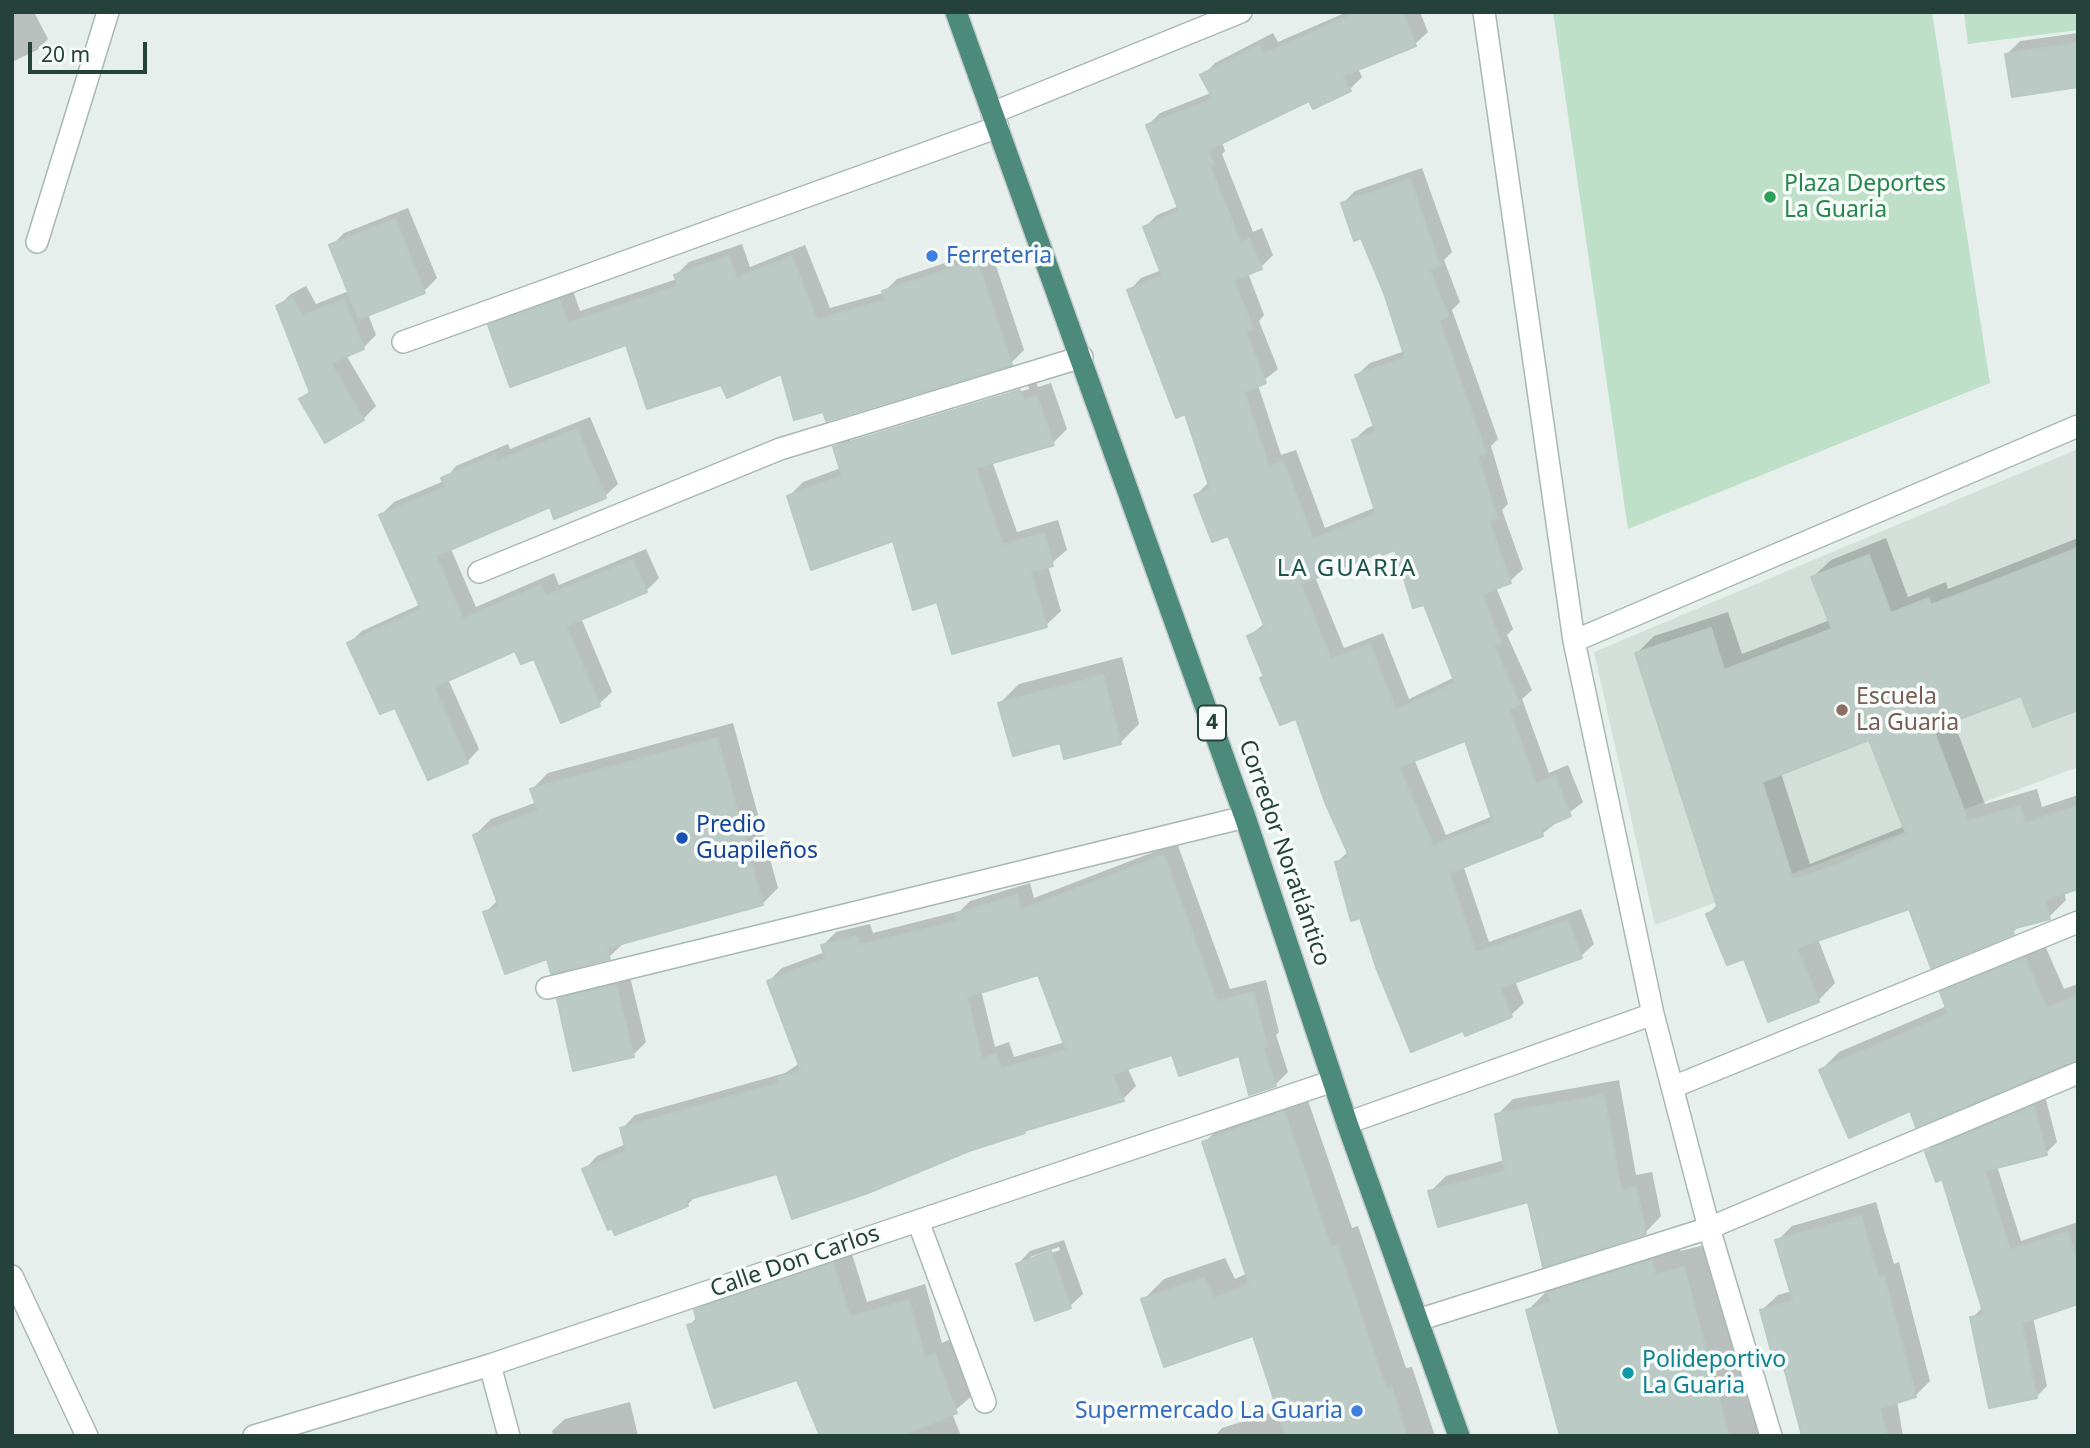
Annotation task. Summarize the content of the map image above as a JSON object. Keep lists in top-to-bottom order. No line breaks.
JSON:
{"streets":{"highway":["4","Corredor Noratlántico"],"street":["Calle Don Carlos"]},"crossings":[["Corredor Noratlántico","Calle Don Carlos"]],"districts":["LA GUARIA"],"places":["Plaza Deportes La Guaria","Ferreteria","Escuela La Guaria","Predio Guapileños","Polideportivo La Guaria","Supermercado La Guaria"],"scale_bar":"20 m"}
